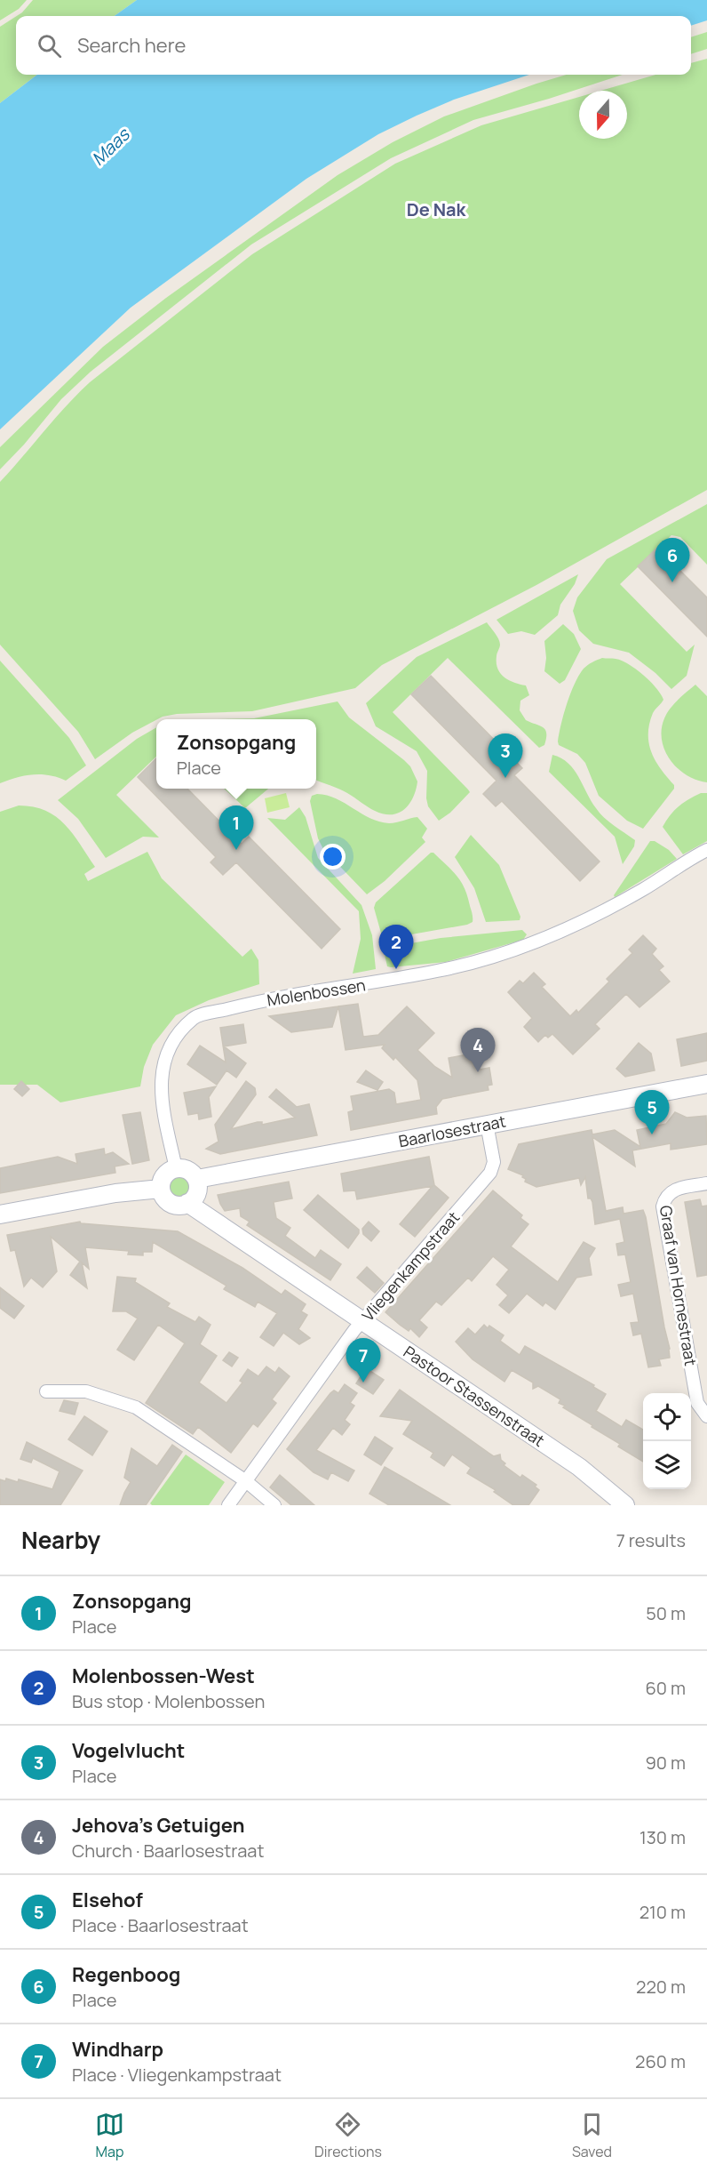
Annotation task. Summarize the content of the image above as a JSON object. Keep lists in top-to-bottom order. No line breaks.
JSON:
{"streets":{"street":["Molenbossen","Baarlosestraat","Vliegenkampstraat","Graaf van Hornestraat","Pastoor Stassenstraat"]},"crossings":[["Molenbossen","Baarlosestraat"],["Molenbossen","Pastoor Stassenstraat"],["Baarlosestraat","Vliegenkampstraat"],["Baarlosestraat","Pastoor Stassenstraat"],["Vliegenkampstraat","Pastoor Stassenstraat"]],"districts":["De Nak"],"water":["Maas"],"north":"bottom","page":{"search":"Search here","pins":["6","3","1","2","4","5","7"],"popup":["Zonsopgang","Place"],"heading":["Nearby","7 results"],"list":[{"mark":"1","name":"Zonsopgang","note":"Place","value":"50 m"},{"mark":"2","name":"Molenbossen-West","note":"Bus stop · Molenbossen","value":"60 m"},{"mark":"3","name":"Vogelvlucht","note":"Place","value":"90 m"},{"mark":"4","name":"Jehova's Getuigen","note":"Church · Baarlosestraat","value":"130 m"},{"mark":"5","name":"Elsehof","note":"Place · Baarlosestraat","value":"210 m"},{"mark":"6","name":"Regenboog","note":"Place","value":"220 m"},{"mark":"7","name":"Windharp","note":"Place · Vliegenkampstraat","value":"260 m"}],"nav":["Map","Directions","Saved"]}}
